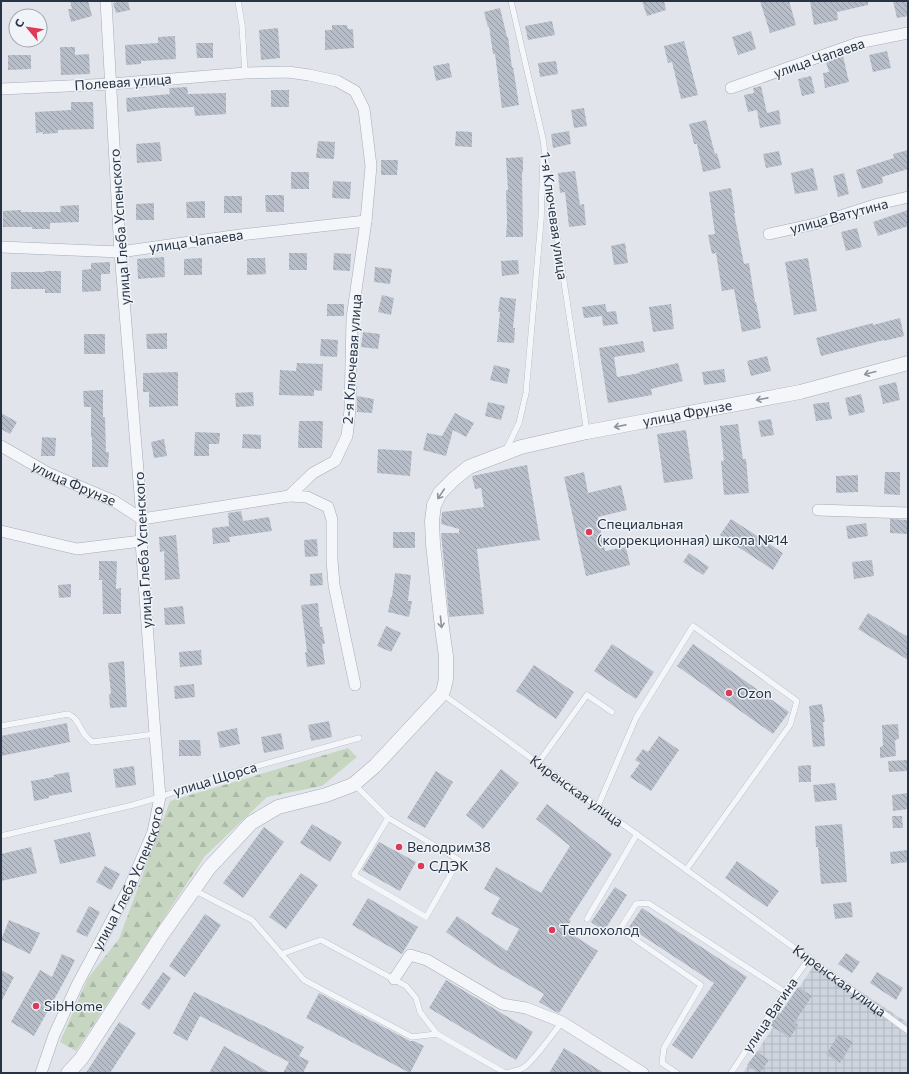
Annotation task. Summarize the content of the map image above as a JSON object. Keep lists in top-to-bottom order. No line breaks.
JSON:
{"streets":{"street":["улица Чапаева","Полевая улица","улица Ватутина","улица Глеба Успенского","2-я Ключевая улица","улица Фрунзе"],"lane":["1-я Ключевая улица","улица Щорса","Киренская улица","улица Вагина"]},"crossings":[["улица Чапаева","улица Глеба Успенского"],["улица Чапаева","2-я Ключевая улица"],["Полевая улица","улица Глеба Успенского"],["Полевая улица","2-я Ключевая улица"],["1-я Ключевая улица","улица Фрунзе"],["улица Глеба Успенского","улица Фрунзе"],["улица Глеба Успенского","улица Щорса"],["улица Фрунзе","Киренская улица"],["Киренская улица","улица Вагина"]],"one_way":["улица Фрунзе"],"places":["Специальная (коррекционная) школа №14","Ozon","Велодрим38","СДЭК","Теплохолод","SibHome"],"north":"top left"}
